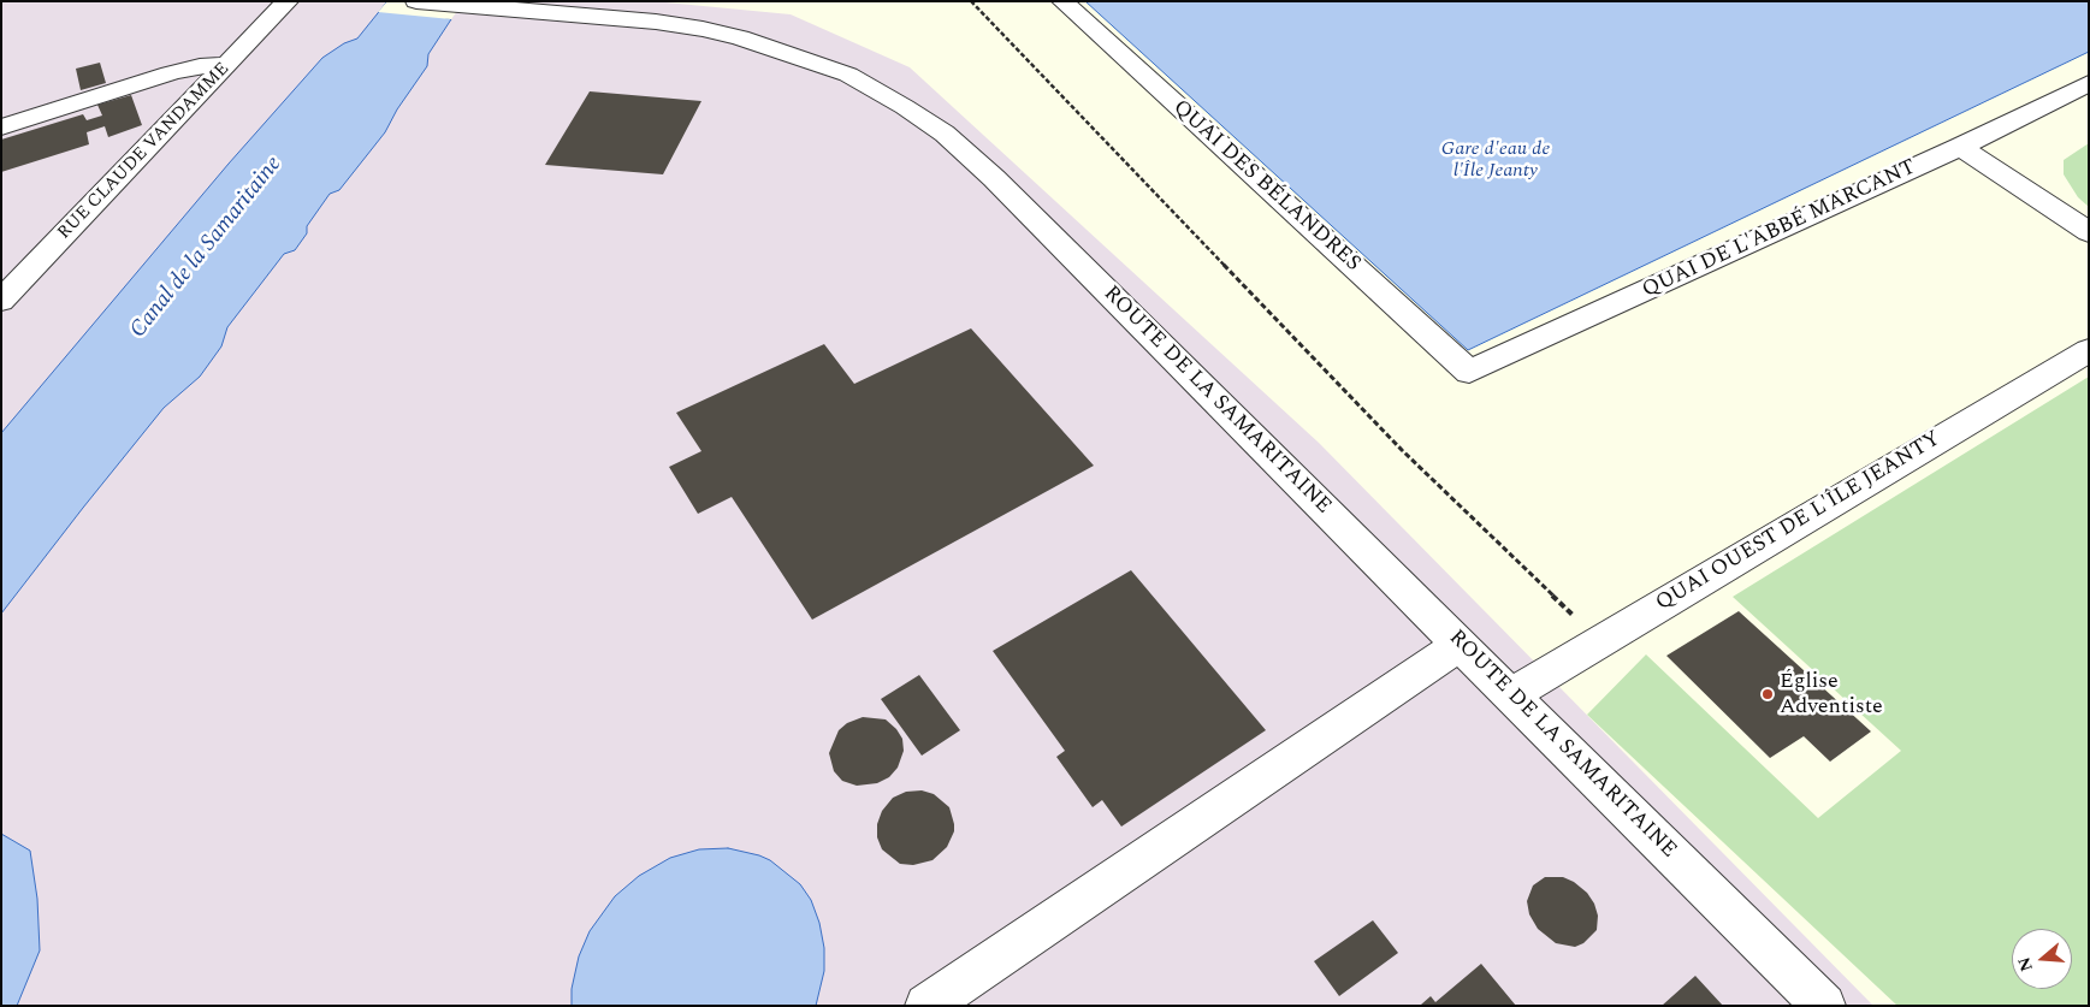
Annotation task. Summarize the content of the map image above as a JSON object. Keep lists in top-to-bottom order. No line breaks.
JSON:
{"streets":{"street":["RUE CLAUDE VANDAMME","QUAI DES BÉLANDRES","QUAI DE L'ABBÉ MARCANT","ROUTE DE LA SAMARITAINE","QUAI OUEST DE L'ÎLE JEANTY"]},"crossings":[["QUAI DES BÉLANDRES","QUAI DE L'ABBÉ MARCANT"],["ROUTE DE LA SAMARITAINE","QUAI OUEST DE L'ÎLE JEANTY"]],"water":["Gare d'eau de l'Île Jeanty","Canal de la Samaritaine"],"places":["Église Adventiste"],"north":"left"}
